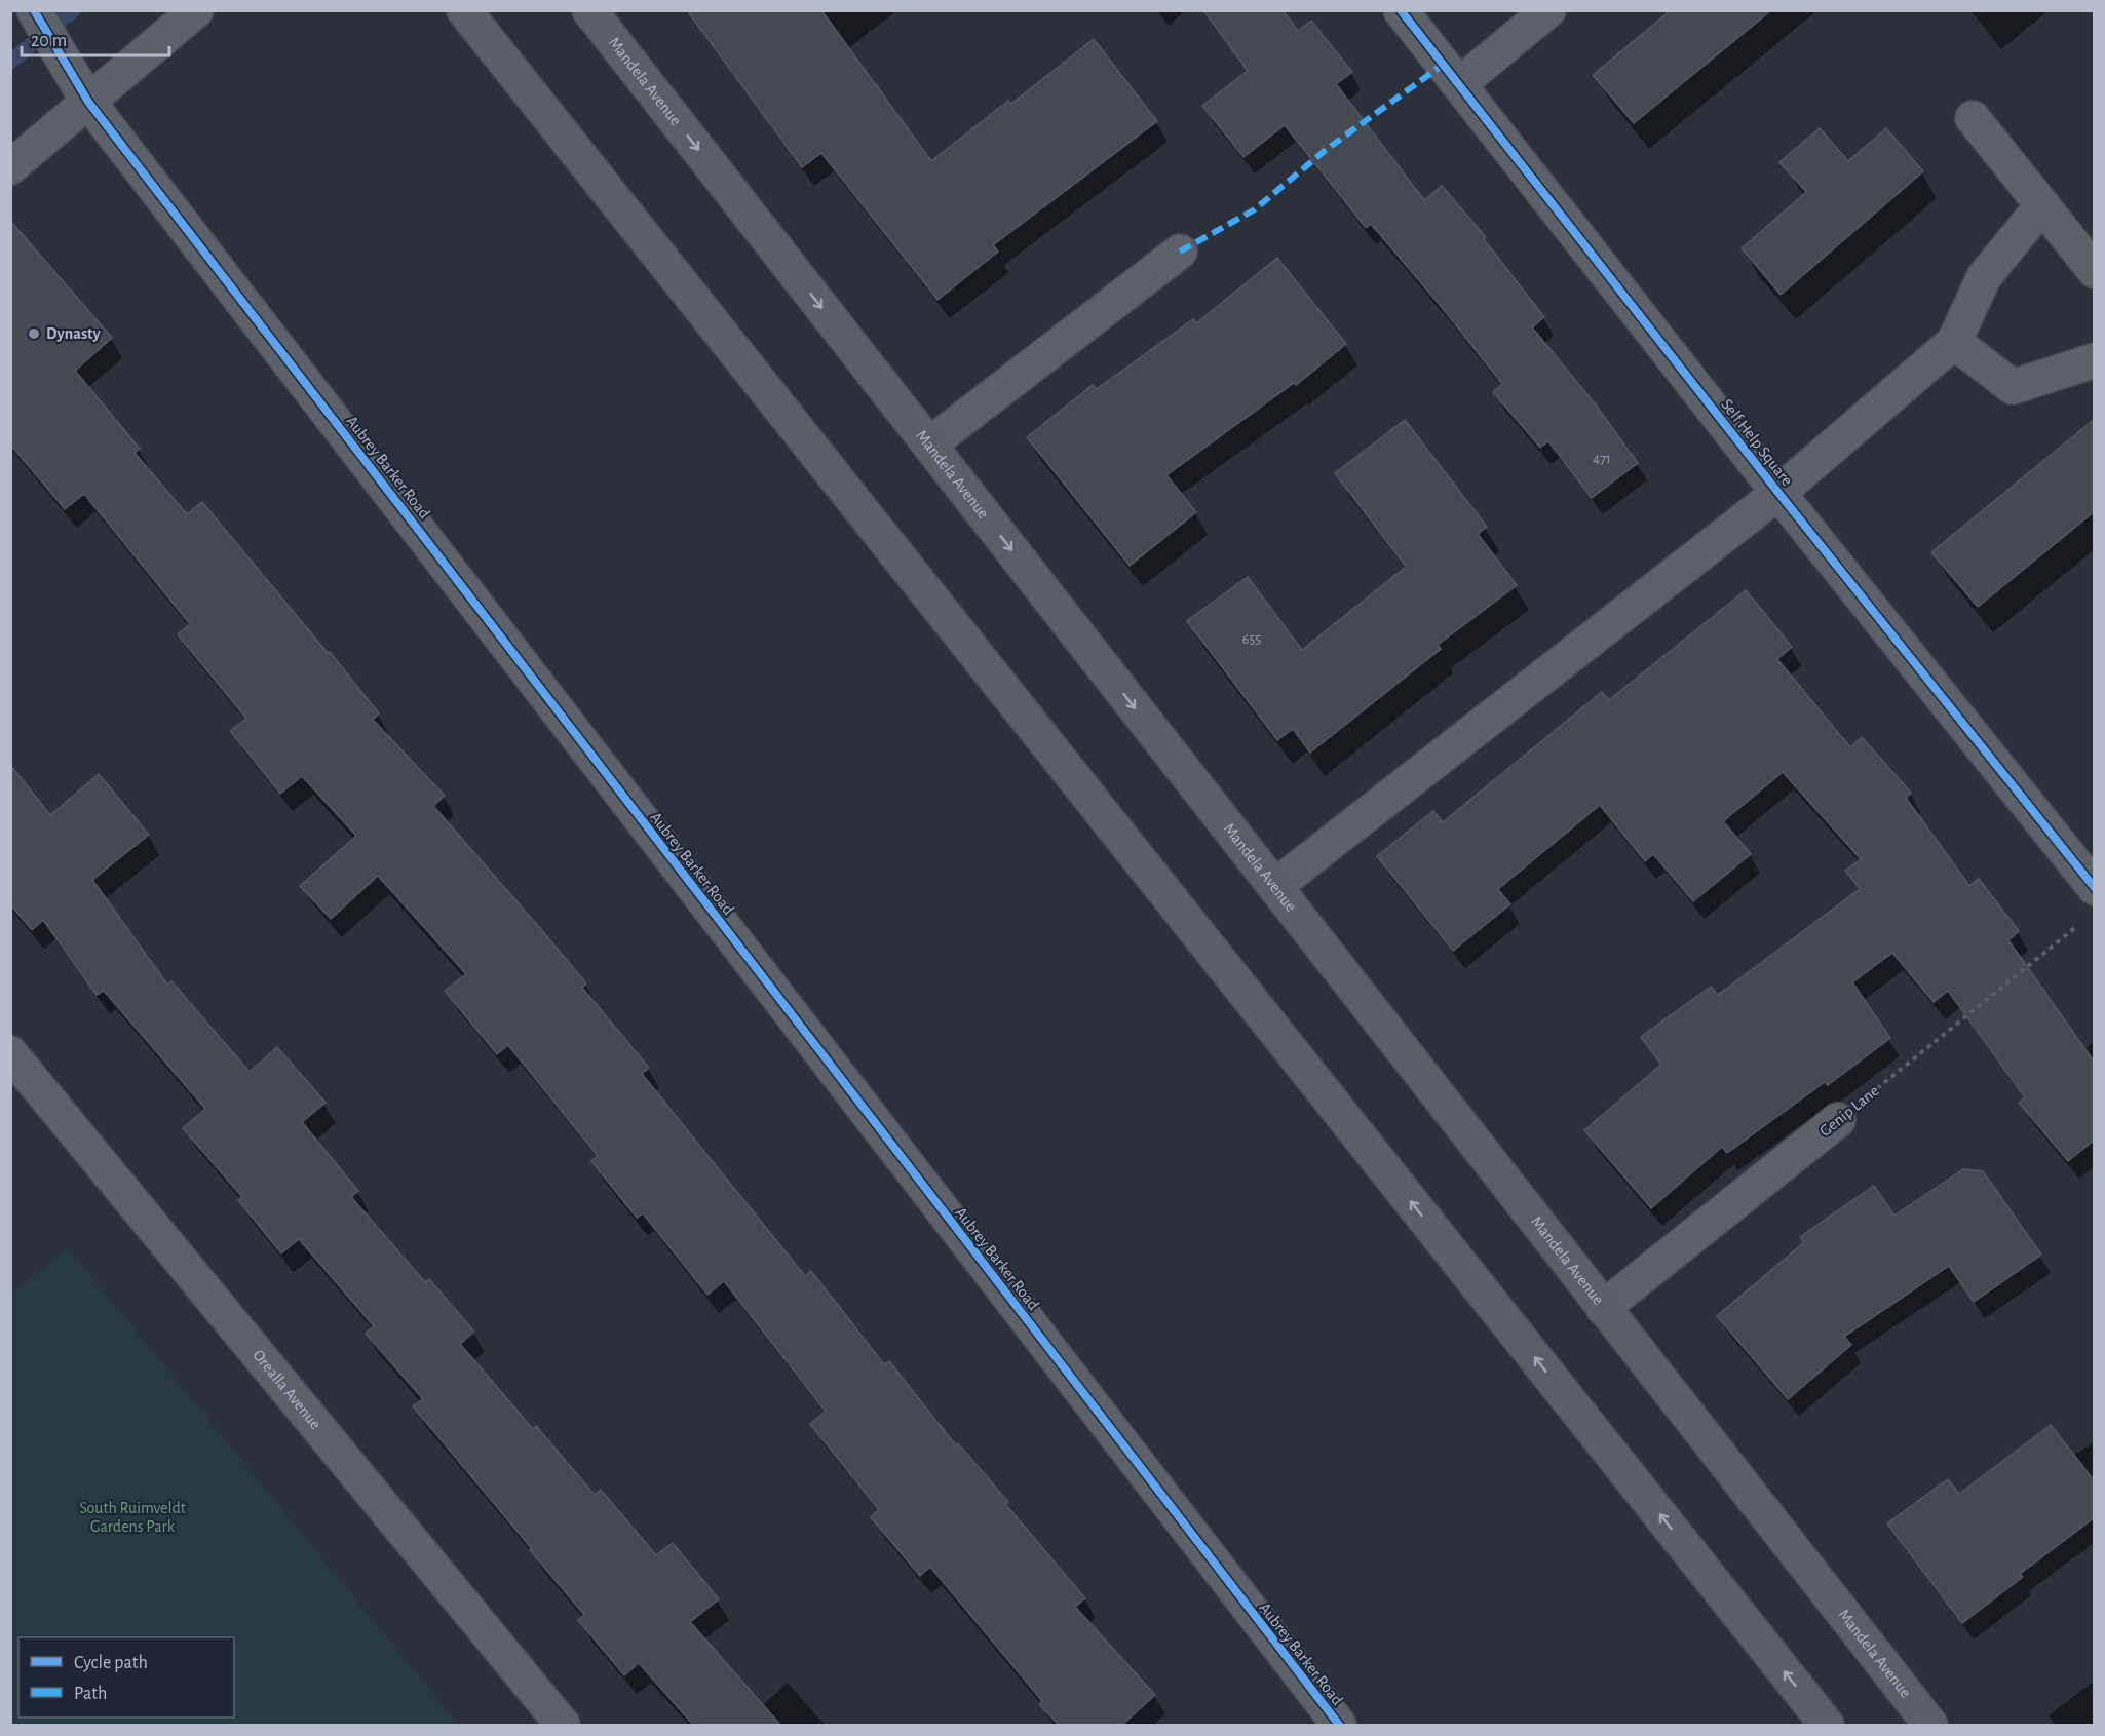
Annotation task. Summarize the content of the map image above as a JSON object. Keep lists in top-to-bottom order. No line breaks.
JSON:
{"streets":{"main road":["Mandela Avenue"],"street":["Self Help Square","Aubrey Barker Road","Genip Lane","Orealla Avenue"]},"crossings":[["Mandela Avenue","Genip Lane"]],"parks":["South Ruimveldt Gardens Park"],"places":["Dynasty"],"house_numbers":["471","655"],"legend":["Cycle path","Path"],"scale_bar":"20 m"}
